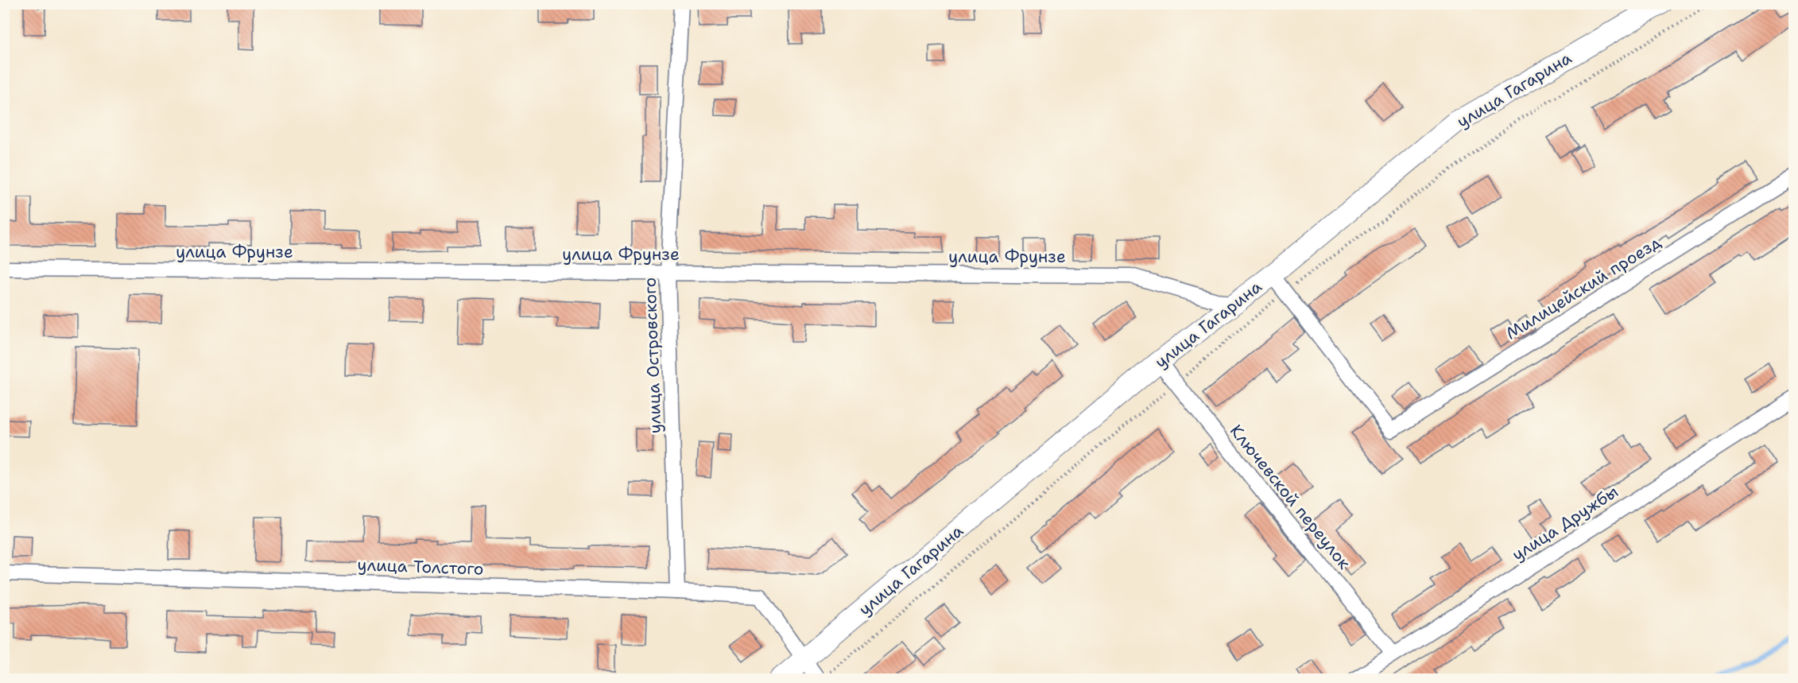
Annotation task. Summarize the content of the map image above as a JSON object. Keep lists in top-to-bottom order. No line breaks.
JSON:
{"streets":{"main road":["улица Гагарина"],"street":["улица Фрунзе","Милицейский проезд","улица Островского","Ключевской переулок","улица Дружбы","улица Толстого"]},"crossings":[["улица Гагарина","улица Фрунзе"],["улица Гагарина","Ключевской переулок"],["улица Гагарина","улица Толстого"],["улица Фрунзе","улица Островского"],["улица Островского","улица Толстого"],["Ключевской переулок","улица Дружбы"]]}
